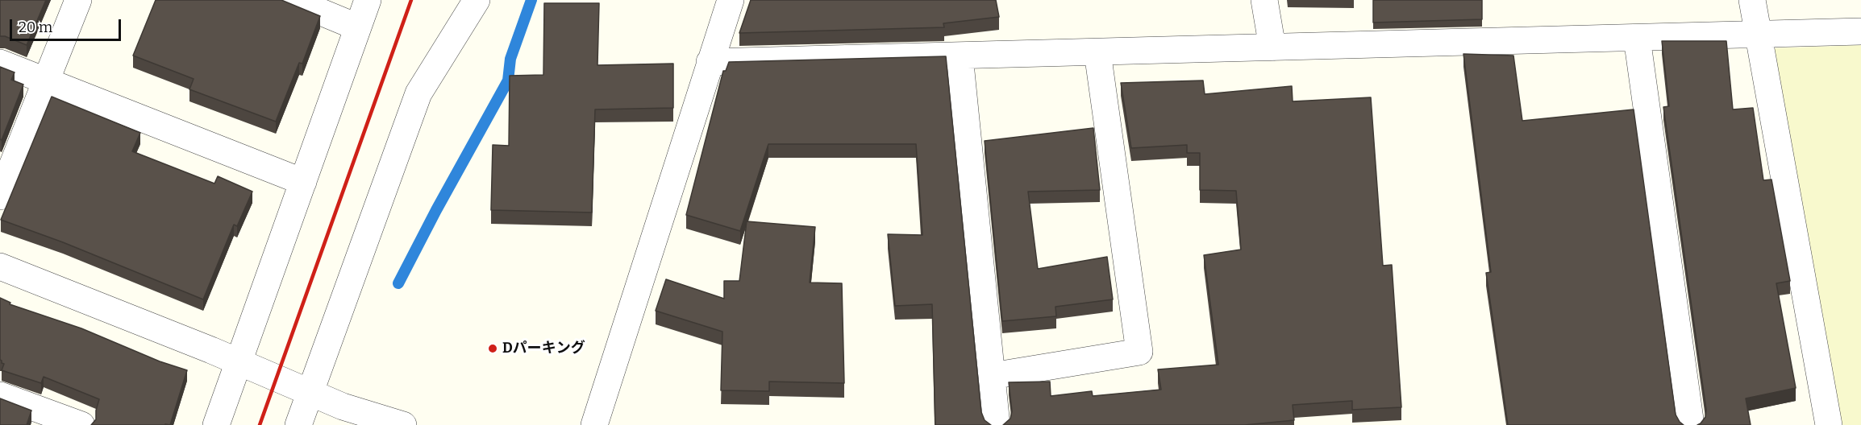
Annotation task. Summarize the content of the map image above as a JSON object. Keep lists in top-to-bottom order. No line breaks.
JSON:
{"places":["Dパーキング"],"scale_bar":"20 m"}
